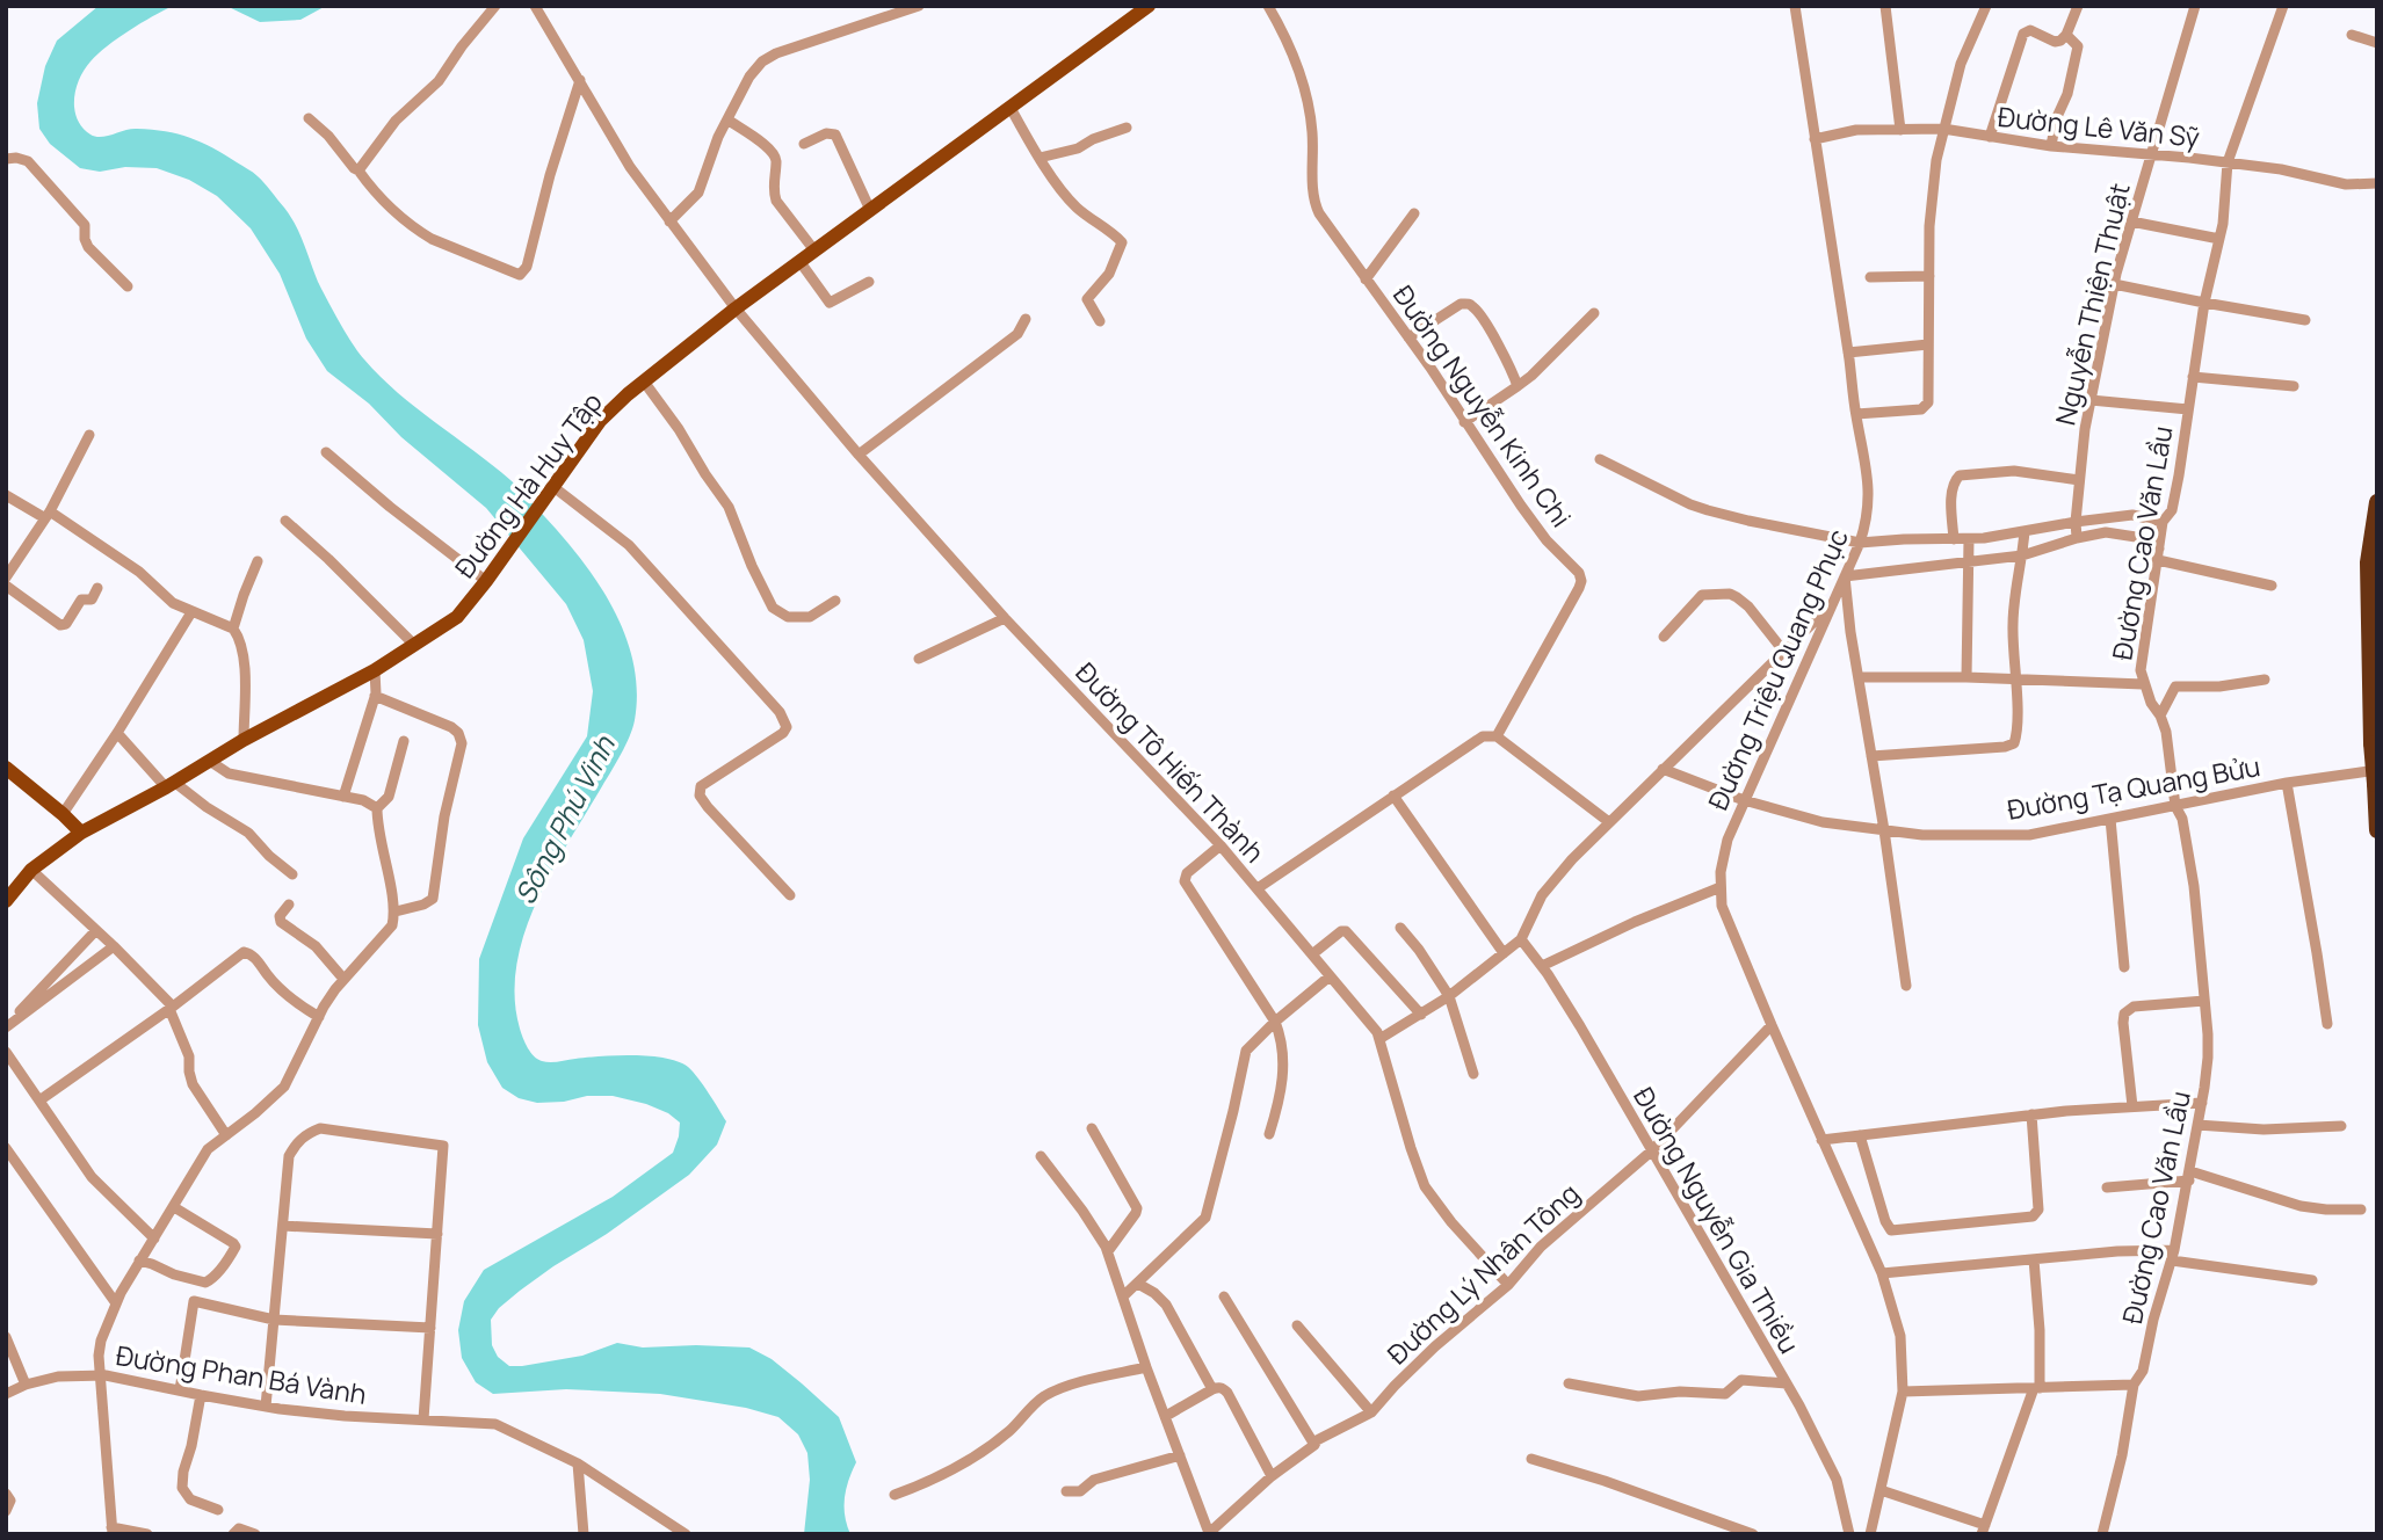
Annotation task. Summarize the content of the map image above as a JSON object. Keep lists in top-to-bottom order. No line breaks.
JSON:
{"streets":{"main road":["Đường Hà Huy Tập"],"street":["Đường Lê Văn Sỹ","Nguyễn Thiện Thuật","Đường Nguyễn Kinh Chi","Đường Cao Văn Lầu","Đường Triệu Quang Phục","Đường Tô Hiến Thành","Đường Tạ Quang Bửu","Đường Nguyễn Gia Thiều","Đường Lý Nhân Tông","Đường Phan Bá Vành"]},"crossings":[["Đường Lê Văn Sỹ","Nguyễn Thiện Thuật"],["Đường Lê Văn Sỹ","Đường Cao Văn Lầu"],["Đường Lê Văn Sỹ","Đường Triệu Quang Phục"],["Đường Hà Huy Tập","Đường Tô Hiến Thành"],["Đường Cao Văn Lầu","Đường Tạ Quang Bửu"],["Đường Triệu Quang Phục","Đường Tạ Quang Bửu"],["Đường Triệu Quang Phục","Đường Lý Nhân Tông"],["Đường Tô Hiến Thành","Đường Lý Nhân Tông"],["Đường Nguyễn Gia Thiều","Đường Lý Nhân Tông"]],"water":["Sông Phú Vinh"]}
